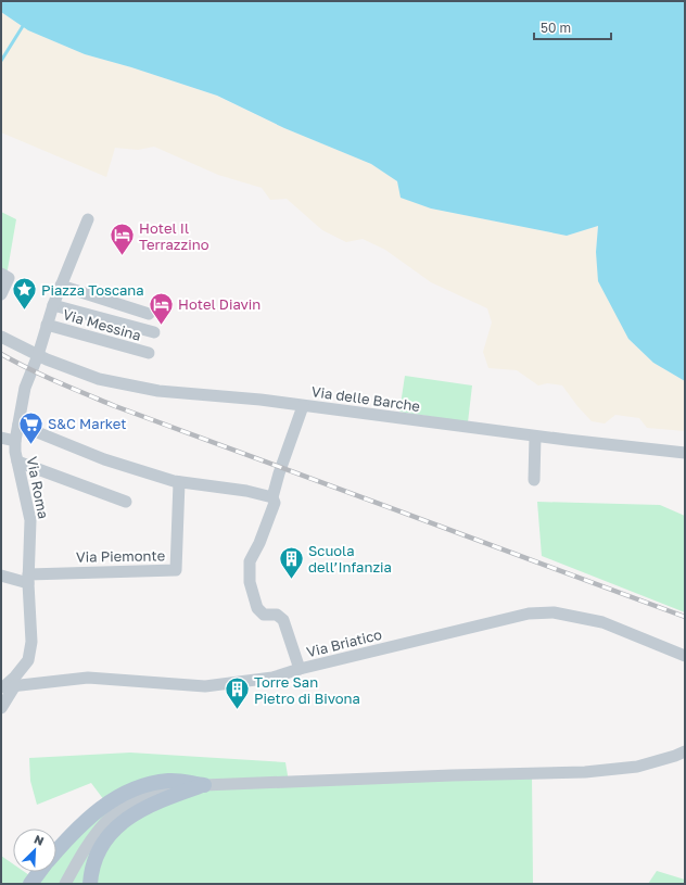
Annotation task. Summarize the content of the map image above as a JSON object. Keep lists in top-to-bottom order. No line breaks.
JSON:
{"streets":{"street":["Via Messina","Via delle Barche","Via Roma","Via Piemonte","Via Briatico"]},"crossings":[["Via Messina","Via Roma"],["Via delle Barche","Via Roma"],["Via Roma","Via Piemonte"],["Via Roma","Via Briatico"]],"places":{"hotel":["Hotel Il Terrazzino","Hotel Diavin"],"place":["Piazza Toscana"],"supermarket":["S&C Market"],"building":["Scuola dell’Infanzia","Torre San Pietro di Bivona"]},"scale_bar":"50 m","north":"top right"}
